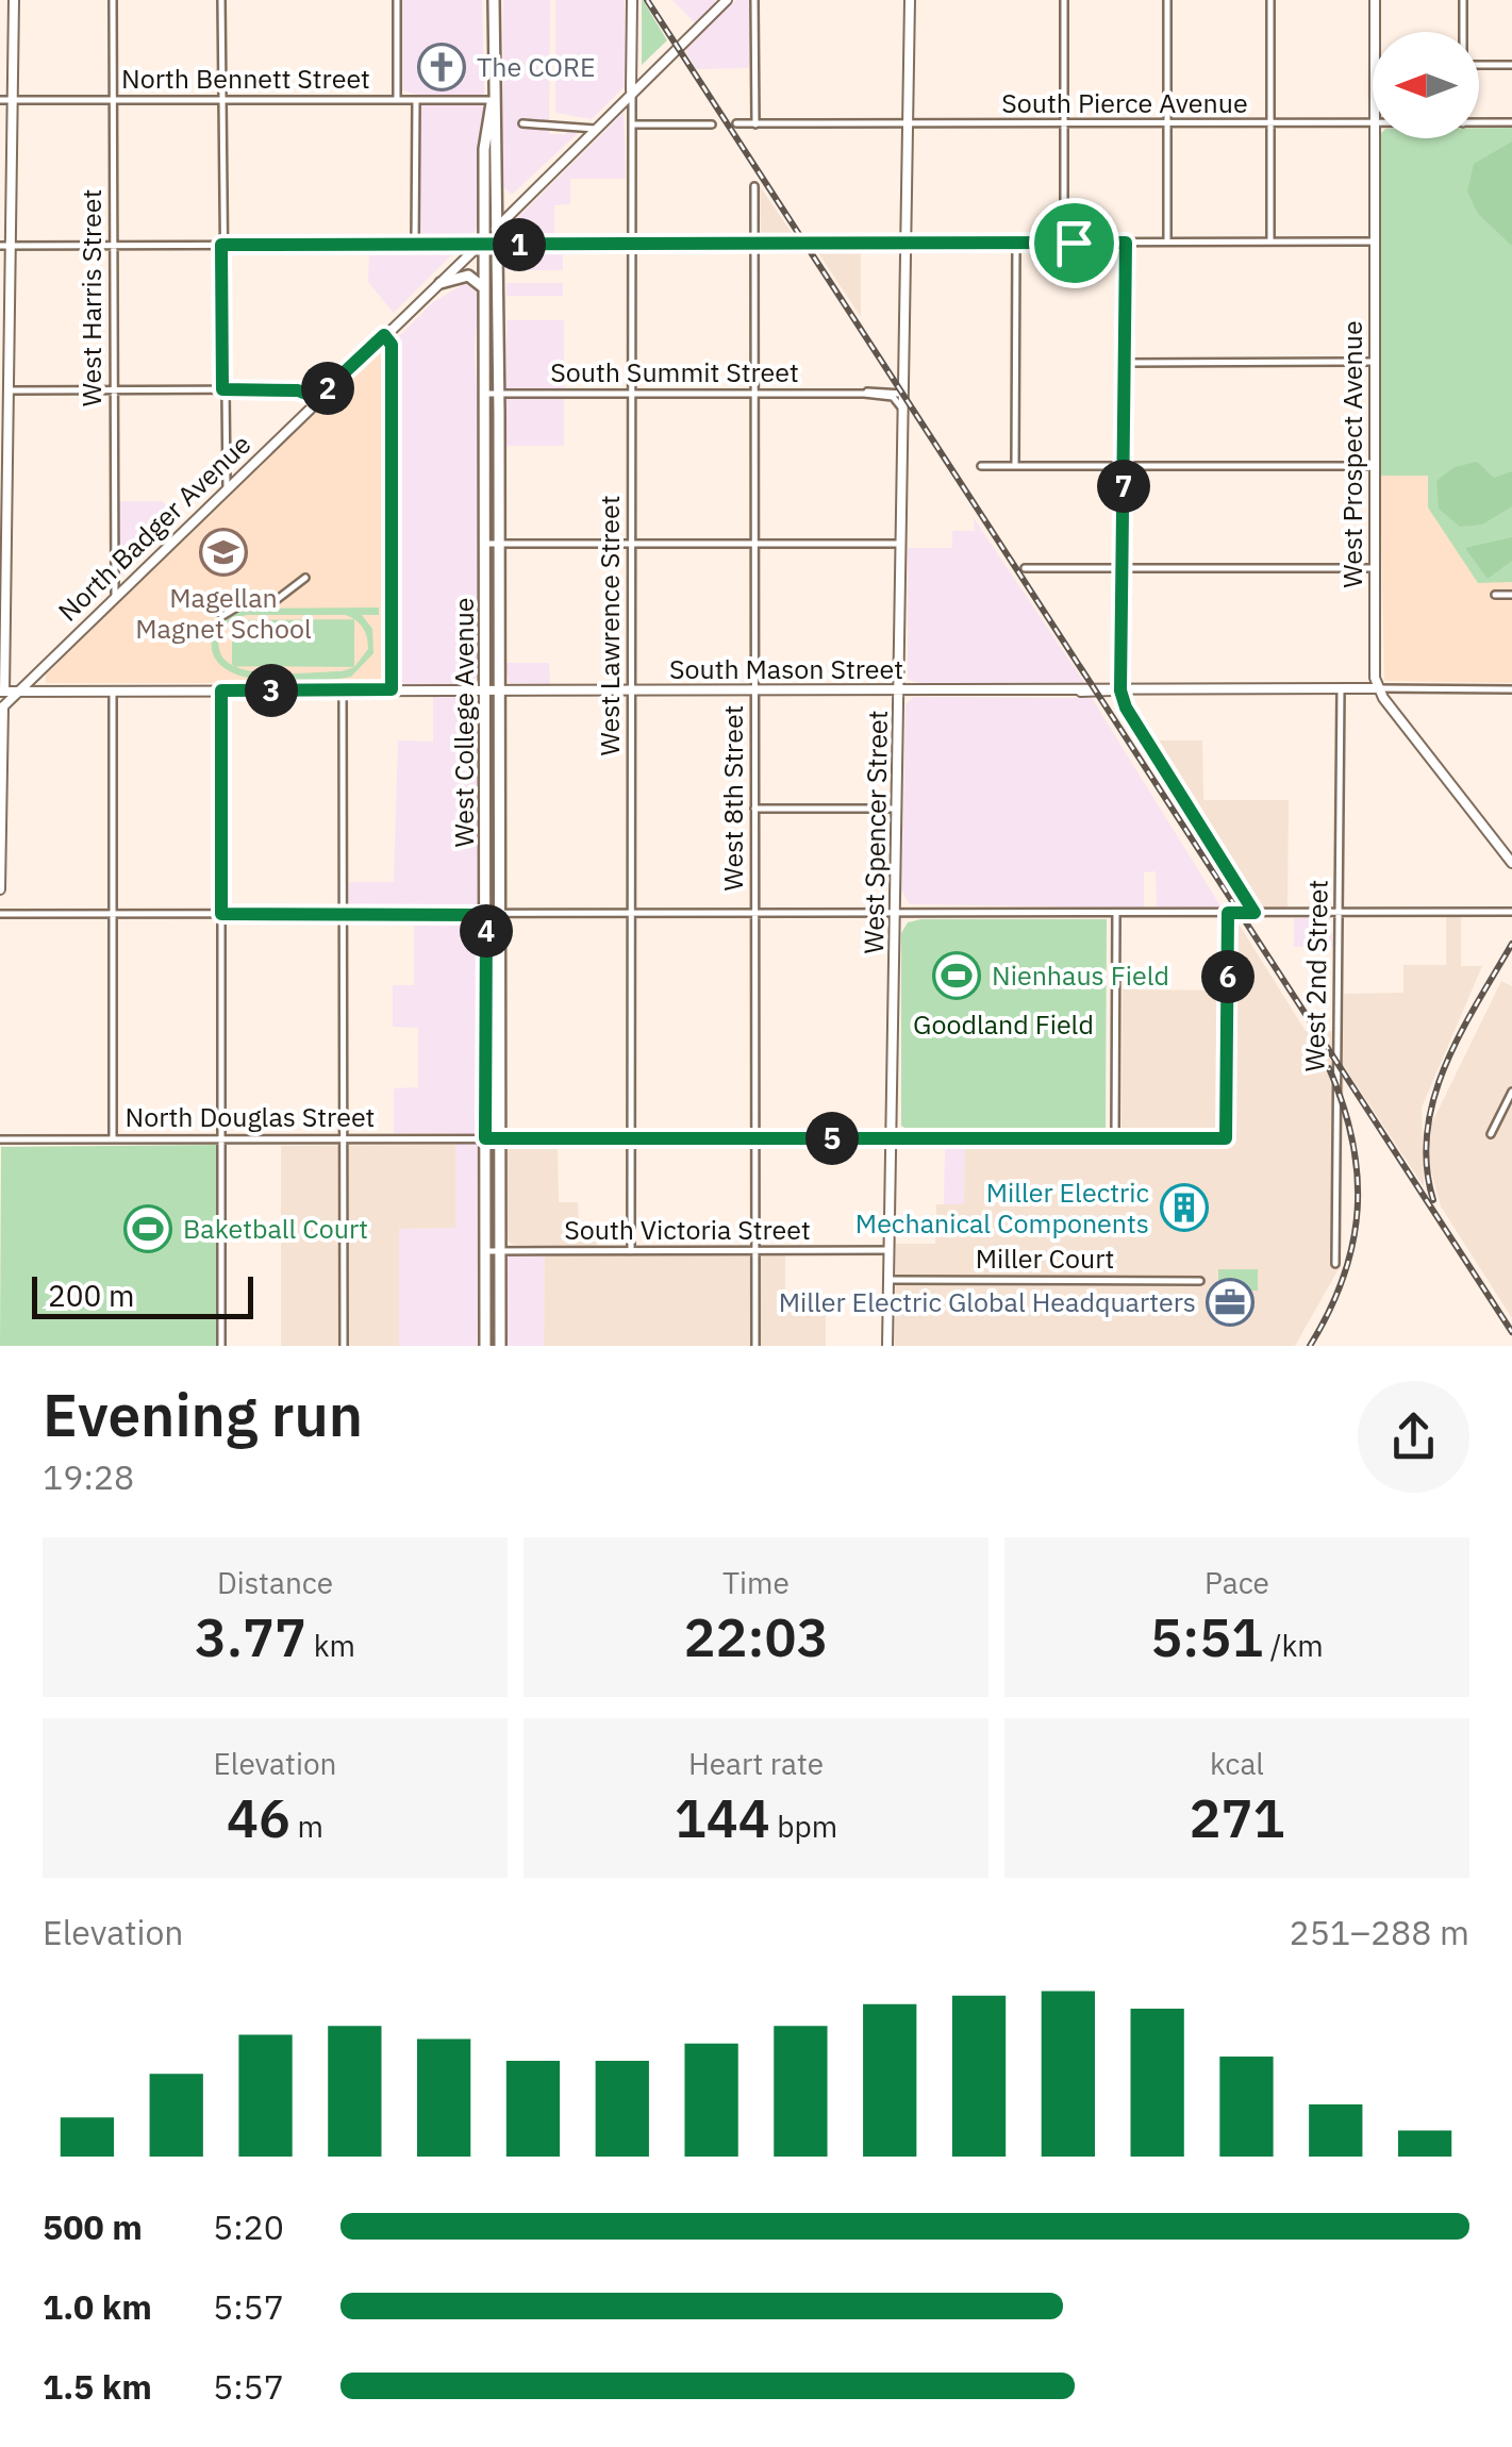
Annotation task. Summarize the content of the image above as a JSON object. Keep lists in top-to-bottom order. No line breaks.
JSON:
{"streets":{"main road":["West Prospect Avenue","North Badger Avenue","West Lawrence Street","South Mason Street","West College Avenue","West Spencer Street"],"street":["North Bennett Street","South Pierce Avenue","West Harris Street","South Summit Street","West 8th Street","West 2nd Street","North Douglas Street","South Victoria Street","Miller Court"]},"crossings":[["North Bennett Street","West Harris Street"],["North Bennett Street","West College Avenue"],["South Pierce Avenue","West Spencer Street"],["West Harris Street","North Badger Avenue"],["South Summit Street","West Lawrence Street"],["South Summit Street","West College Avenue"],["South Summit Street","West 8th Street"],["South Summit Street","West Spencer Street"],["West Prospect Avenue","South Mason Street"],["North Badger Avenue","West Lawrence Street"],["North Badger Avenue","South Mason Street"],["North Badger Avenue","West College Avenue"],["West Lawrence Street","South Mason Street"],["West Lawrence Street","North Douglas Street"],["West Lawrence Street","South Victoria Street"],["South Mason Street","West College Avenue"],["South Mason Street","West 8th Street"],["South Mason Street","West Spencer Street"],["South Mason Street","West 2nd Street"],["West College Avenue","North Douglas Street"],["West College Avenue","South Victoria Street"],["West 8th Street","North Douglas Street"],["West 8th Street","South Victoria Street"],["West Spencer Street","North Douglas Street"],["West Spencer Street","South Victoria Street"],["West Spencer Street","Miller Court"]],"parks":["Goodland Field"],"places":{"church":["The CORE"],"school or university":["Magellan Magnet School"],"sports":["Nienhaus Field","Baketball Court"],"building":["Miller Electric Mechanical Components"],"office":["Miller Electric Global Headquarters"]},"scale_bar":"200 m","north":"left","page":{"pins":["1","2","7","3","4","6","5"],"scale":"200 m","heading":["Evening run","19:28"],"stats":[["Distance","3.77 km"],["Time","22:03"],["Pace","5:51 /km"],["Elevation","46 m"],["Heart rate","144 bpm"],["kcal","271"]],"chart":["Elevation","251–288 m"],"list":[{"name":"500 m","note":"5:20"},{"name":"1.0 km","note":"5:57"},{"name":"1.5 km","note":"5:57"}]}}
